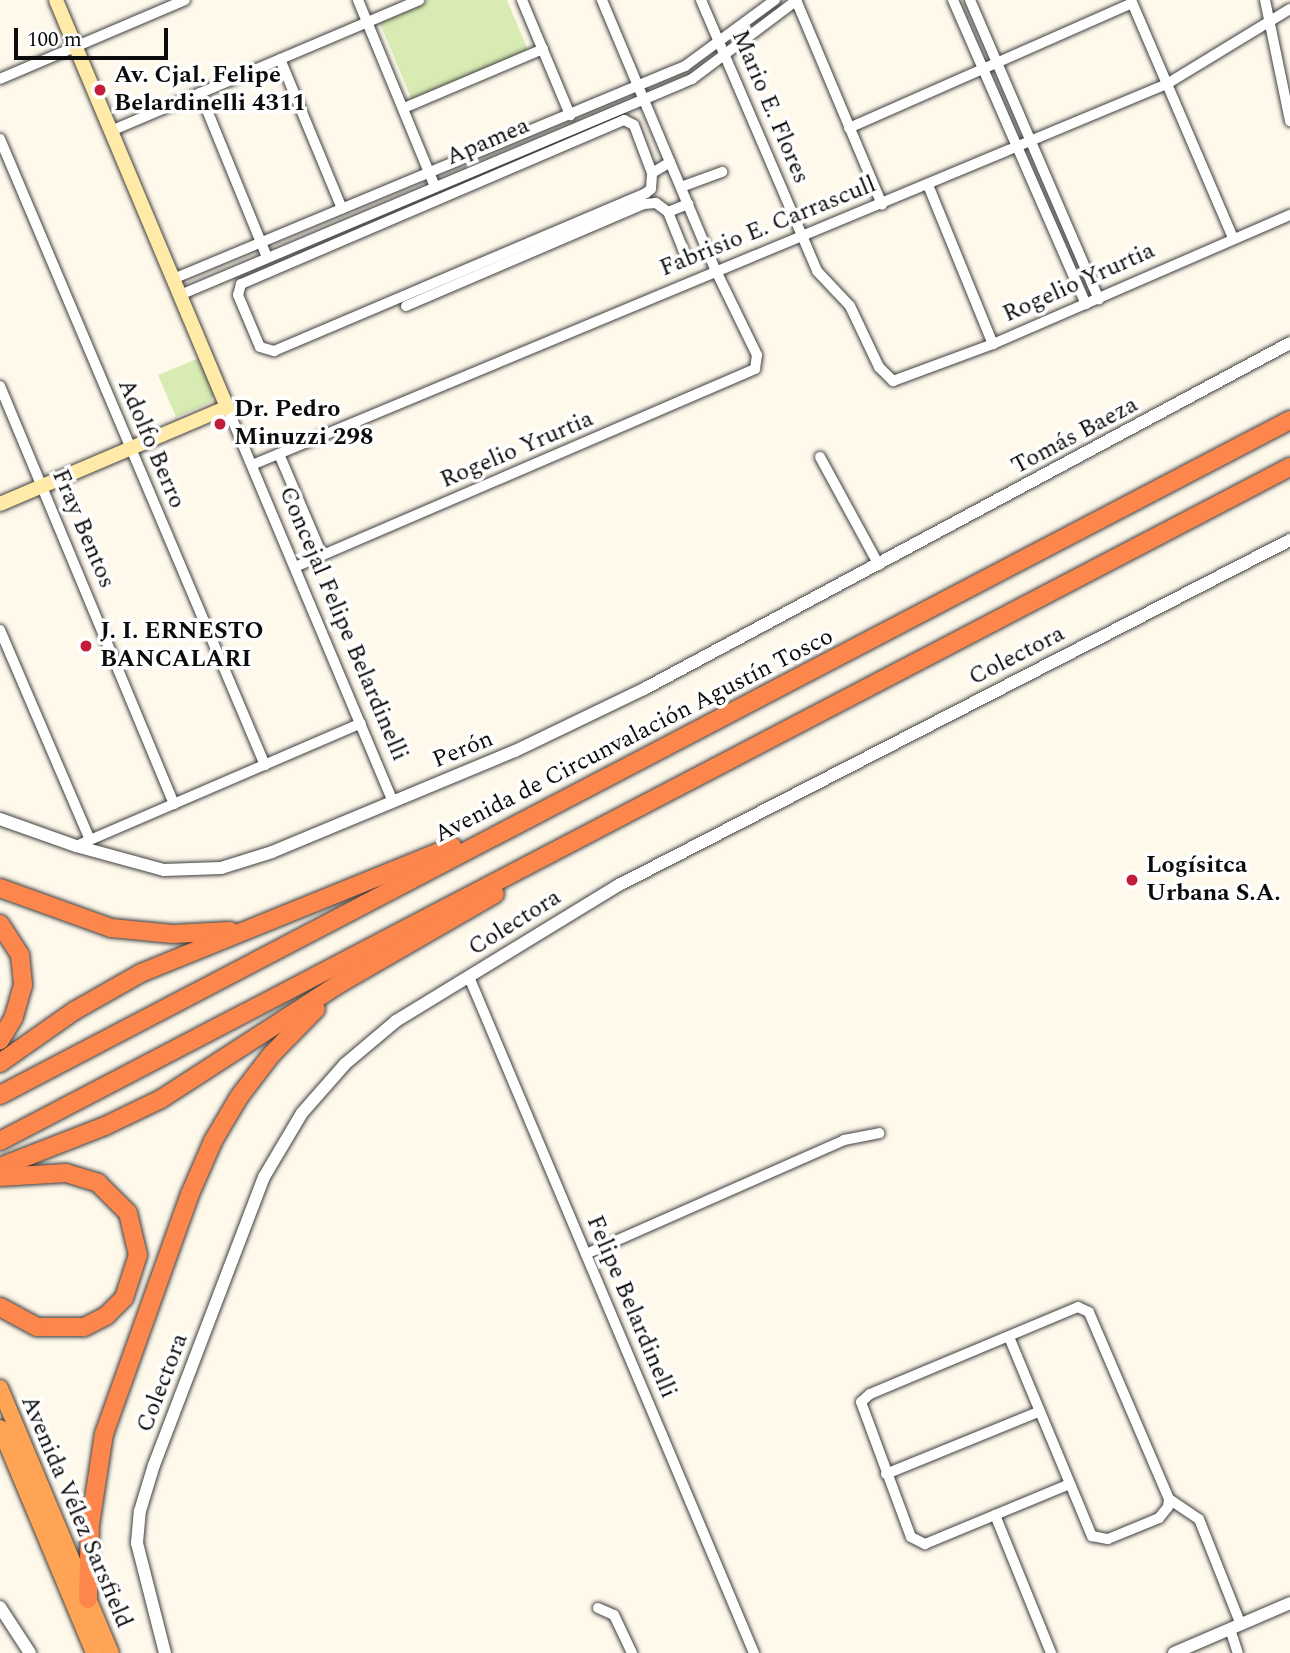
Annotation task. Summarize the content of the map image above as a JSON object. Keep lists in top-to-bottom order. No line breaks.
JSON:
{"streets":{"highway":["Avenida de Circunvalación Agustín Tosco","Avenida Vélez Sarsfield"],"main road":["Concejal Felipe Belardinelli"],"street":["Mario E. Flores","Apamea","Fabrisio E. Carrascull","Rogelio Yrurtia","Tomás Baeza","Adolfo Berro","Fray Bentos","Colectora","Perón","Felipe Belardinelli"]},"crossings":[["Mario E. Flores","Apamea"],["Mario E. Flores","Fabrisio E. Carrascull"],["Mario E. Flores","Rogelio Yrurtia"],["Apamea","Concejal Felipe Belardinelli"],["Fabrisio E. Carrascull","Rogelio Yrurtia"],["Fabrisio E. Carrascull","Concejal Felipe Belardinelli"],["Rogelio Yrurtia","Concejal Felipe Belardinelli"],["Tomás Baeza","Perón"],["Concejal Felipe Belardinelli","Perón"],["Colectora","Felipe Belardinelli"]],"places":["Av. Cjal. Felipe Belardinelli 4311","Dr. Pedro Minuzzi 298","J. I. ERNESTO BANCALARI","Logísitca Urbana S.A."],"scale_bar":"100 m"}
